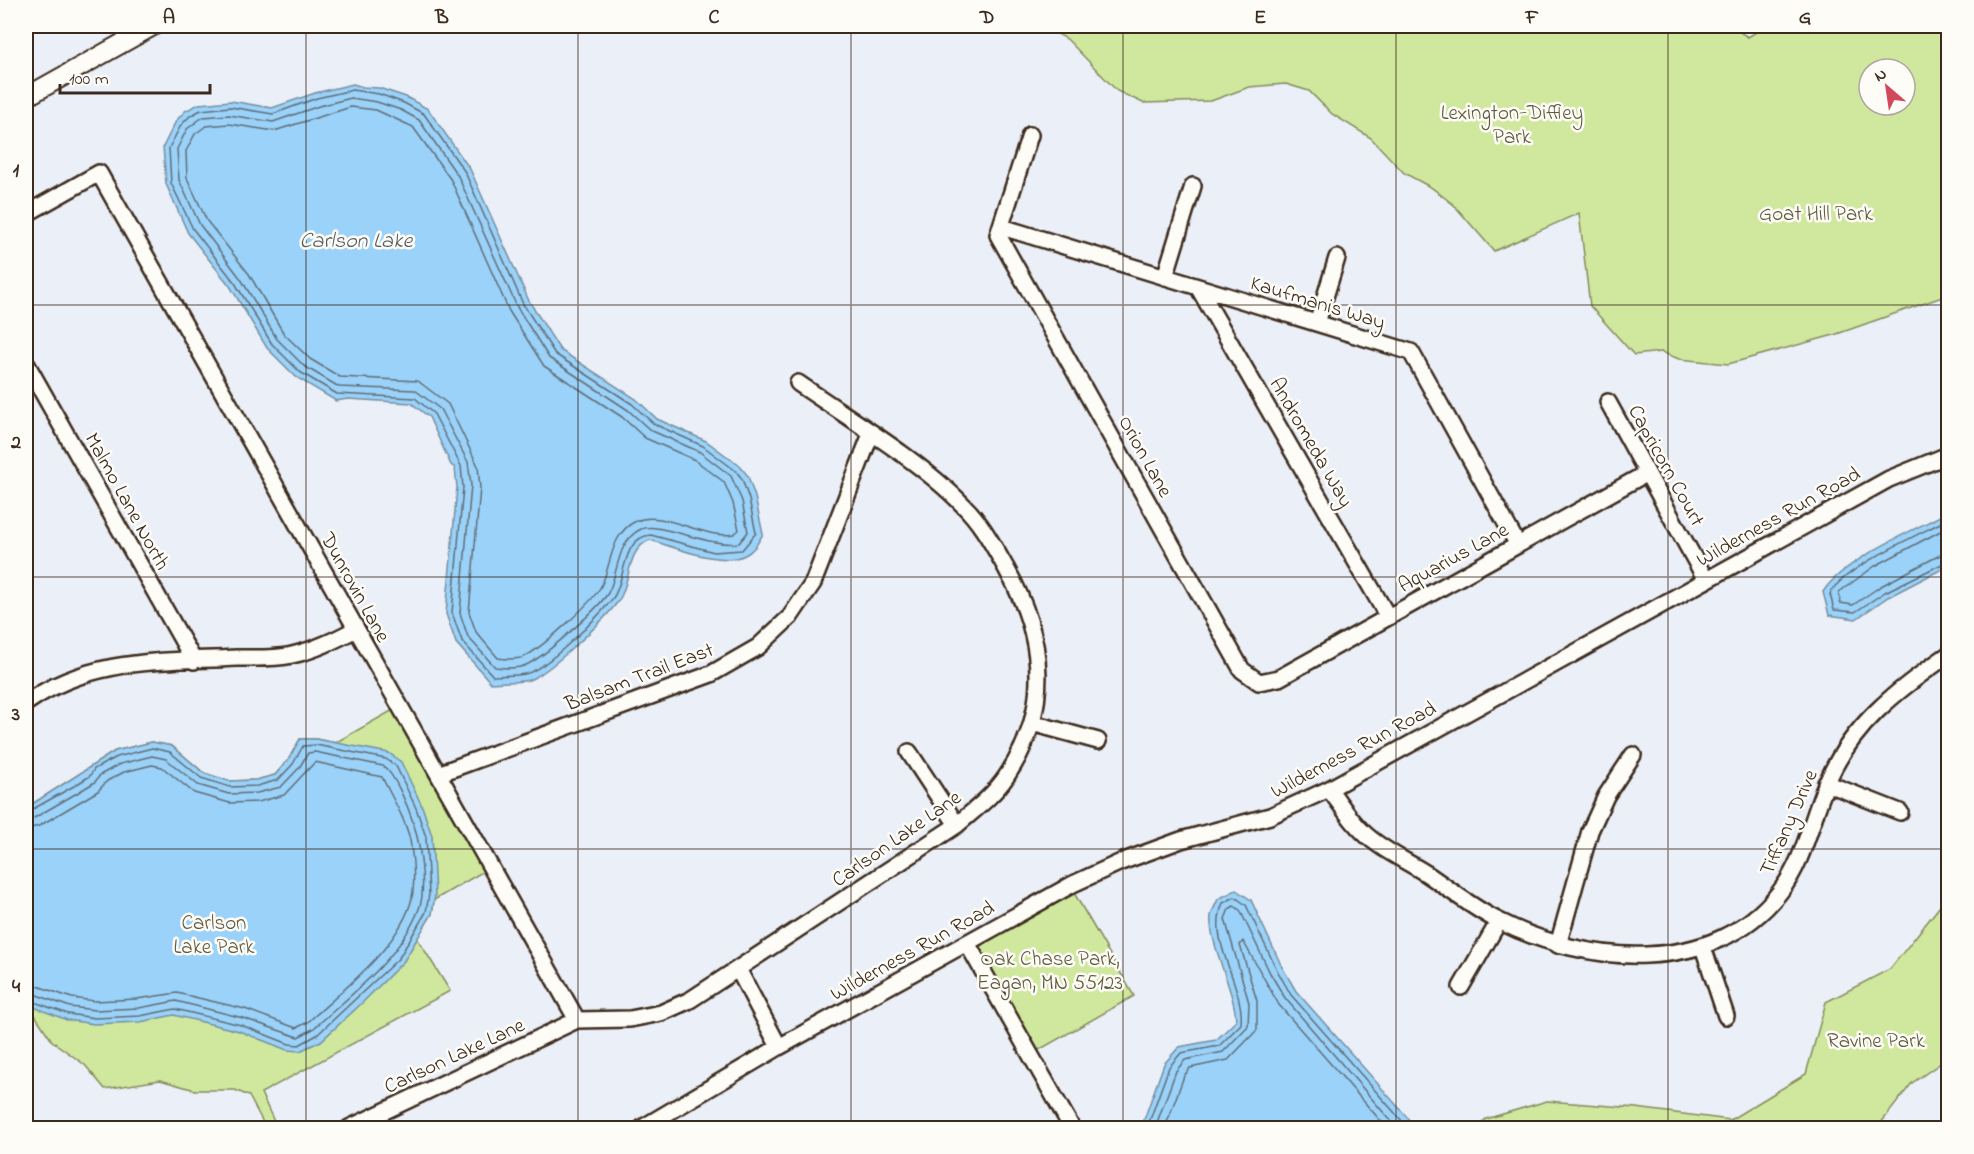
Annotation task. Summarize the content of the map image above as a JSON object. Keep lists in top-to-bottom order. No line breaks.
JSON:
{"streets":{"street":["Kaufmanis Way","Andromeda Way","Orion Lane","Capricorn Court","Malmo Lane North","Wilderness Run Road","Aquarius Lane","Dunrovin Lane","Balsam Trail East","Tiffany Drive","Carlson Lake Lane"]},"crossings":[["Kaufmanis Way","Andromeda Way"],["Kaufmanis Way","Orion Lane"],["Kaufmanis Way","Aquarius Lane"],["Andromeda Way","Aquarius Lane"],["Orion Lane","Aquarius Lane"],["Capricorn Court","Wilderness Run Road"],["Capricorn Court","Aquarius Lane"],["Wilderness Run Road","Tiffany Drive"],["Dunrovin Lane","Balsam Trail East"],["Dunrovin Lane","Carlson Lake Lane"],["Balsam Trail East","Carlson Lake Lane"]],"water":["Carlson Lake"],"parks":["Lexington-Diffley Park","Goat Hill Park","Carlson Lake Park","Oak Chase Park, Eagan, MN 55123","Ravine Park"],"scale_bar":"100 m","north":"top left","grid":{"columns":["A","B","C","D","E","F","G"],"rows":["1","2","3","4"]}}
